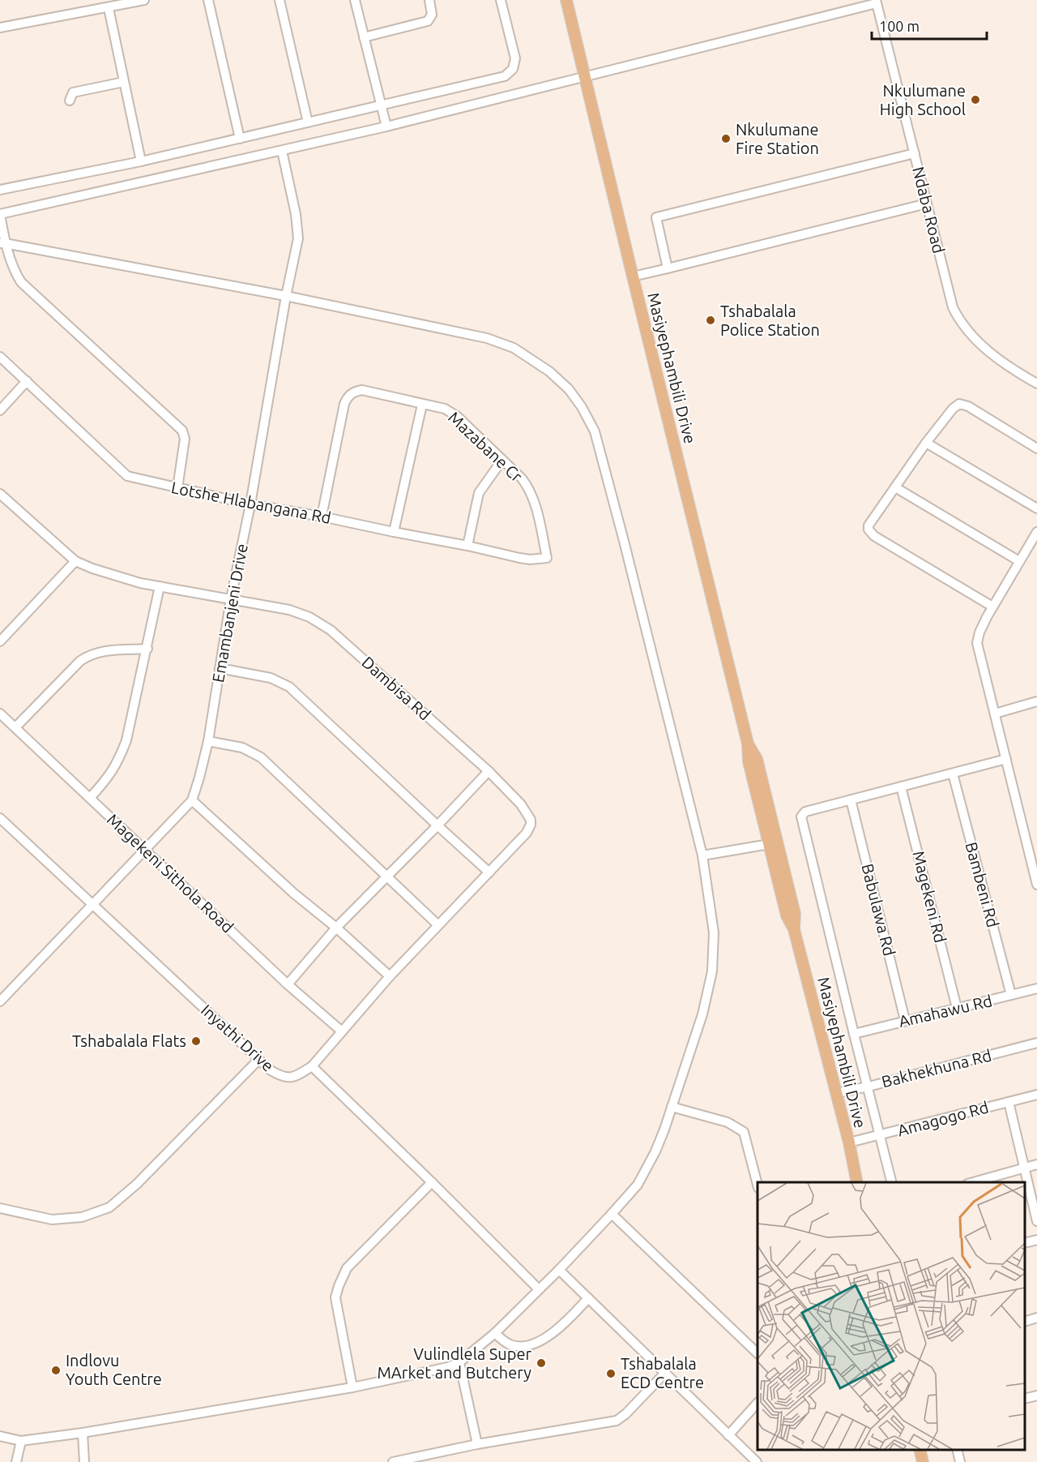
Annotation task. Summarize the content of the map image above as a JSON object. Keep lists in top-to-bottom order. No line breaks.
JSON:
{"streets":{"main road":["Masiyephambili Drive"],"street":["Ndaba Road","Mazabane Cr","Lotshe Hlabangana Rd","Emambanjeni Drive","Dambisa Rd","Magekeni Sithola Road","Bambeni Rd","Magekeni Rd","Babulawa Rd","Amahawu Rd","Inyathi Drive","Bakhekhuna Rd","Amagogo Rd"]},"crossings":[["Masiyephambili Drive","Bakhekhuna Rd"],["Masiyephambili Drive","Amagogo Rd"],["Mazabane Cr","Lotshe Hlabangana Rd"],["Lotshe Hlabangana Rd","Emambanjeni Drive"],["Emambanjeni Drive","Dambisa Rd"],["Emambanjeni Drive","Magekeni Sithola Road"],["Emambanjeni Drive","Inyathi Drive"],["Bambeni Rd","Amahawu Rd"],["Magekeni Rd","Amahawu Rd"],["Babulawa Rd","Amahawu Rd"]],"places":["Nkulumane High School","Nkulumane Fire Station","Tshabalala Police Station","Tshabalala Flats","Vulindlela Super MArket and Butchery","Indlovu Youth Centre","Tshabalala ECD Centre"],"scale_bar":"100 m"}
